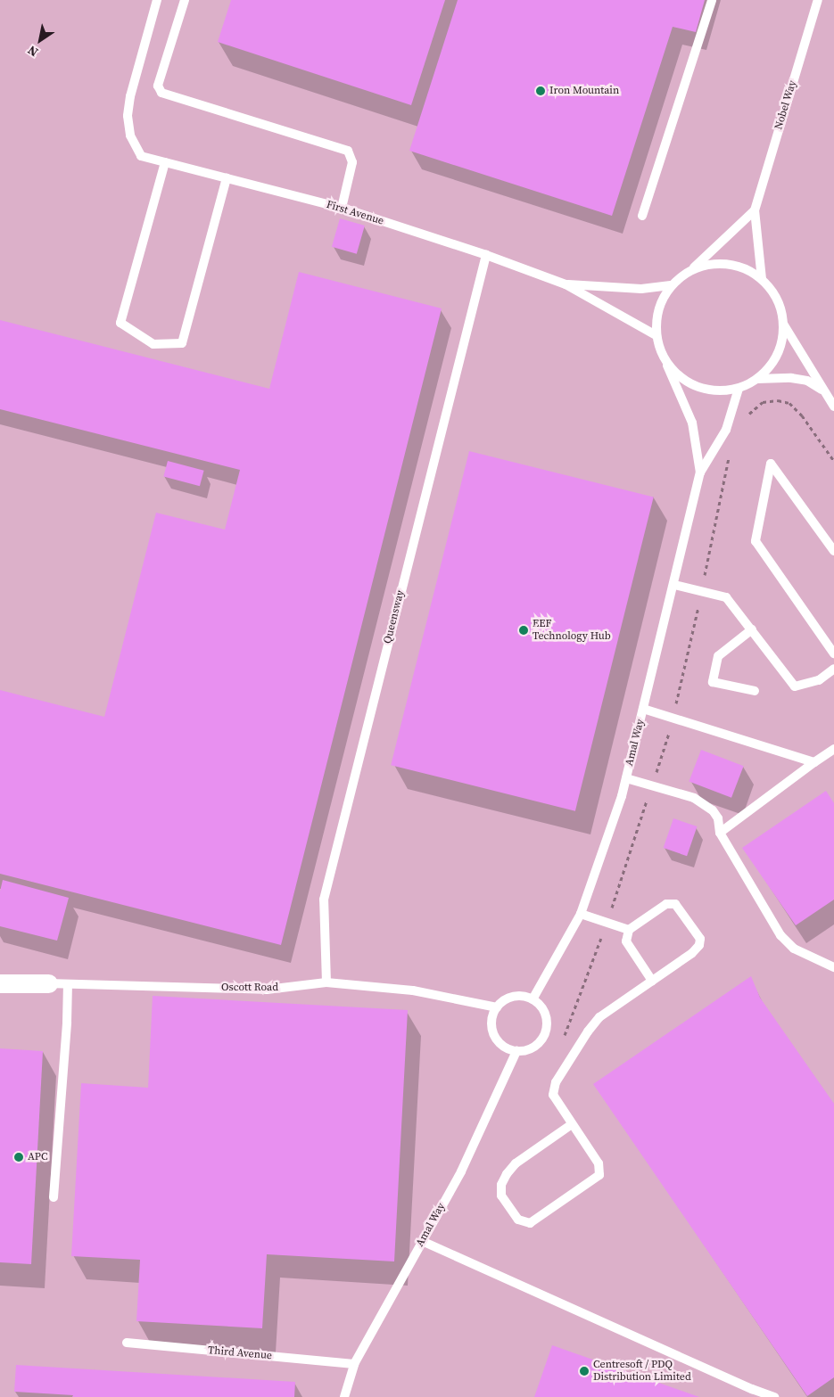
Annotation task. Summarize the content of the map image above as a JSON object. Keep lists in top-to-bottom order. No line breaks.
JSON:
{"streets":{"street":["Oscott Road"],"lane":["Nobel Way","First Avenue","Queensway","Amal Way","Third Avenue"]},"crossings":[["Nobel Way","First Avenue"],["Nobel Way","Amal Way"],["First Avenue","Queensway"],["First Avenue","Amal Way"],["Queensway","Oscott Road"],["Amal Way","Oscott Road"],["Amal Way","Third Avenue"]],"places":["Iron Mountain","EEF Technology Hub","APC","Centresoft / PDQ Distribution Limited"],"north":"bottom left"}
